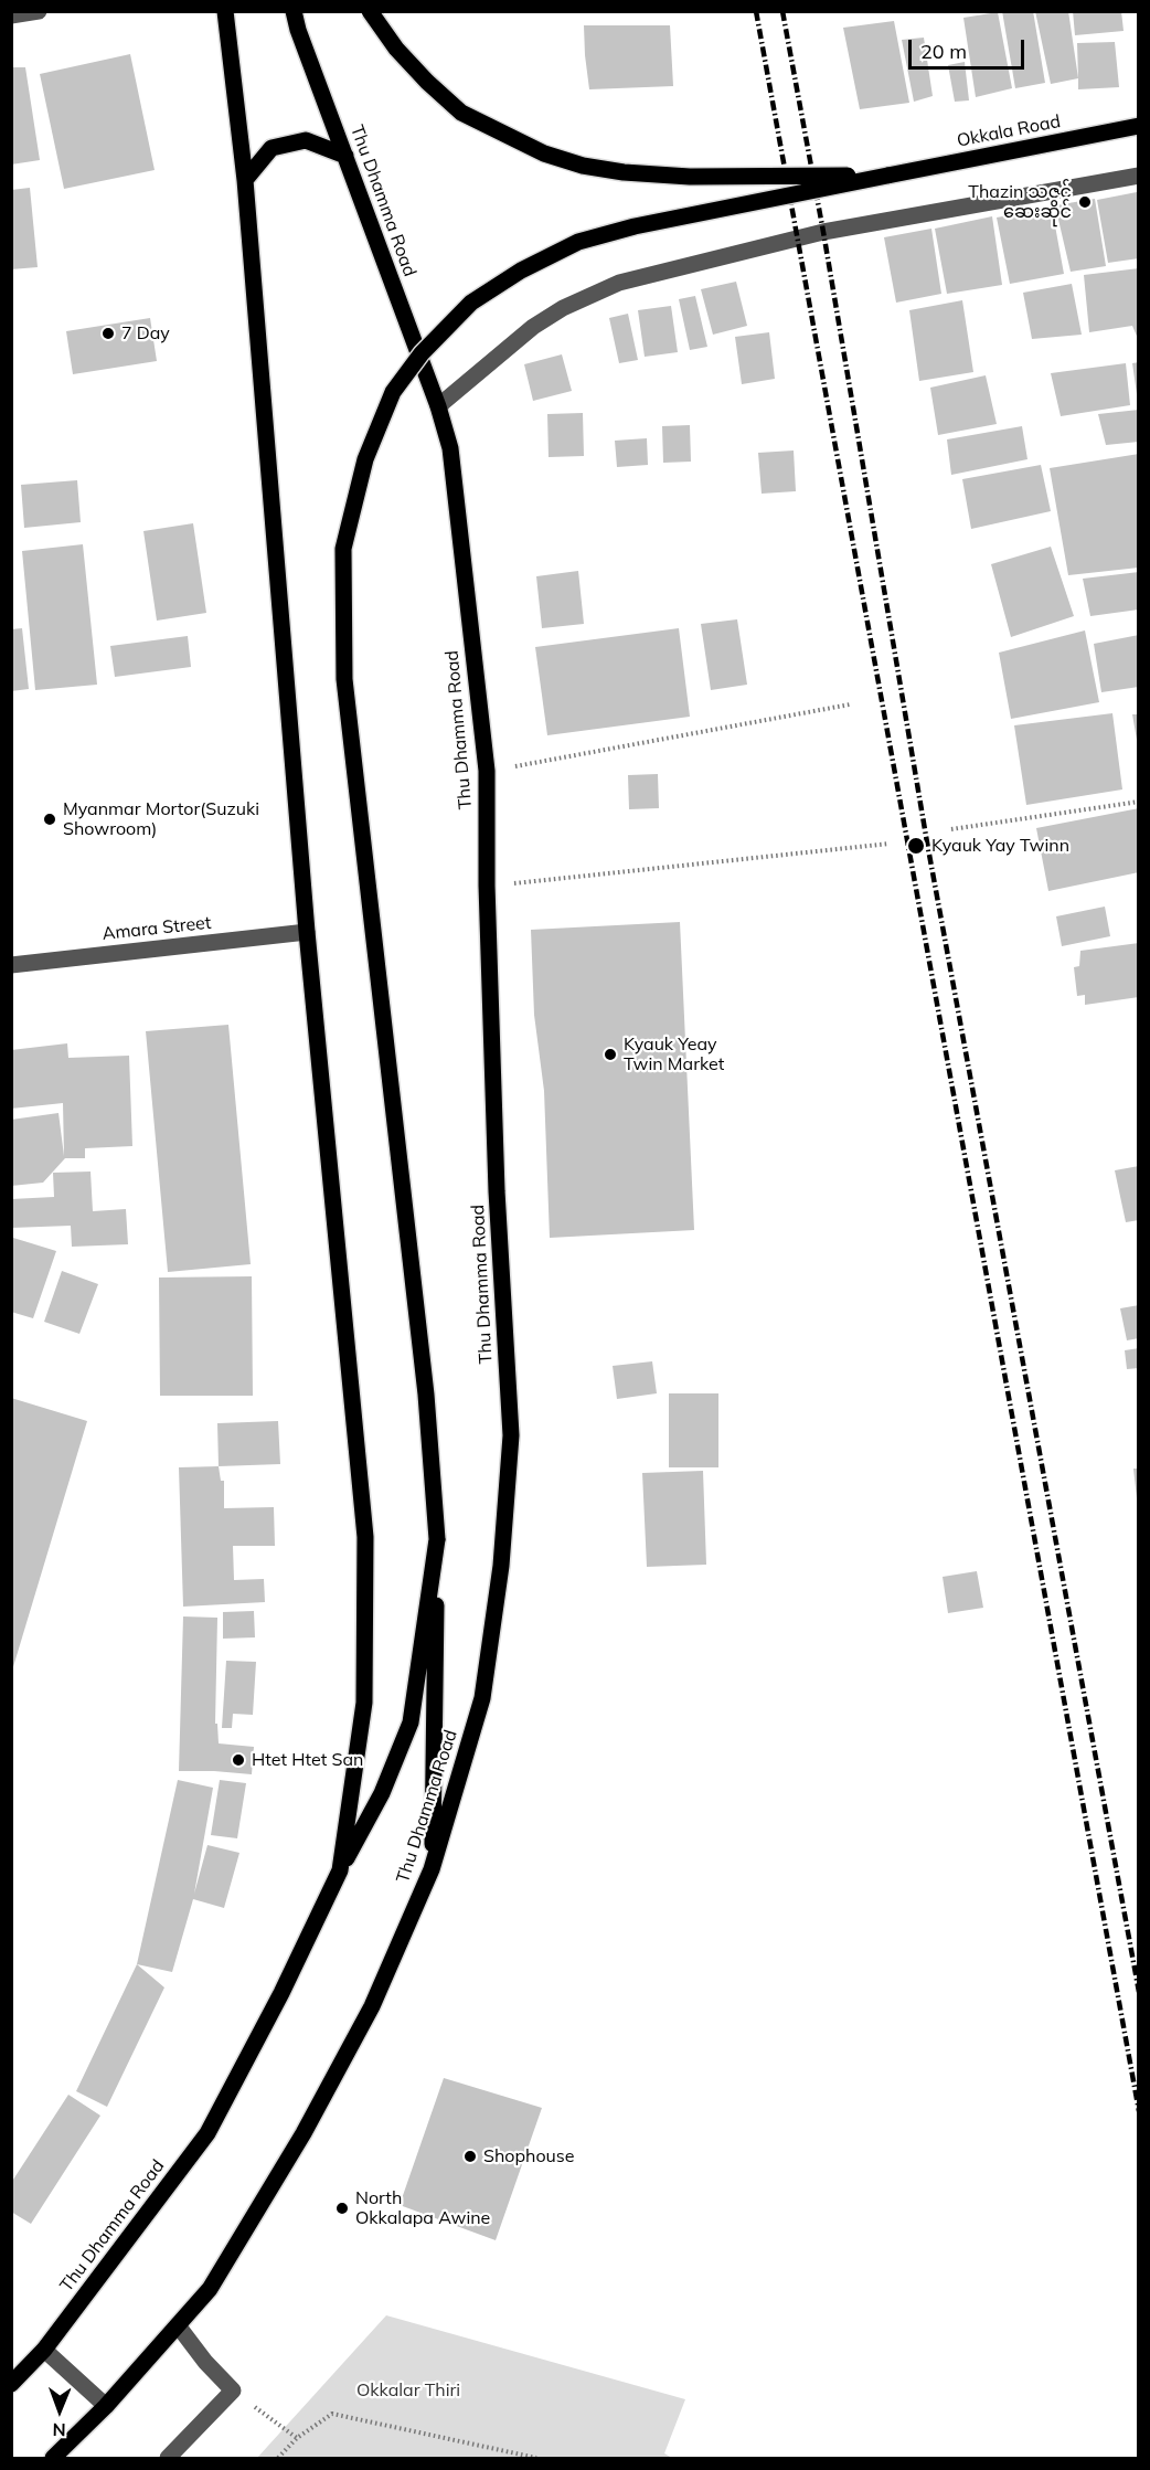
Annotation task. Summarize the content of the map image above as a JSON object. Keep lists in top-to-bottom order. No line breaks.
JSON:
{"streets":{"main road":["Okkala Road","Thu Dhamma Road"],"street":["Amara Street"]},"crossings":[["Thu Dhamma Road","Amara Street"]],"parks":["Okkalar Thiri"],"places":["Thazin သဇင် ဆေးဆိုင်","7 Day","Myanmar Mortor(Suzuki Showroom)","Kyauk Yay Twinn","Kyauk Yeay Twin Market","Htet Htet San","Shophouse","North Okkalapa Awine"],"scale_bar":"20 m","north":"bottom"}
